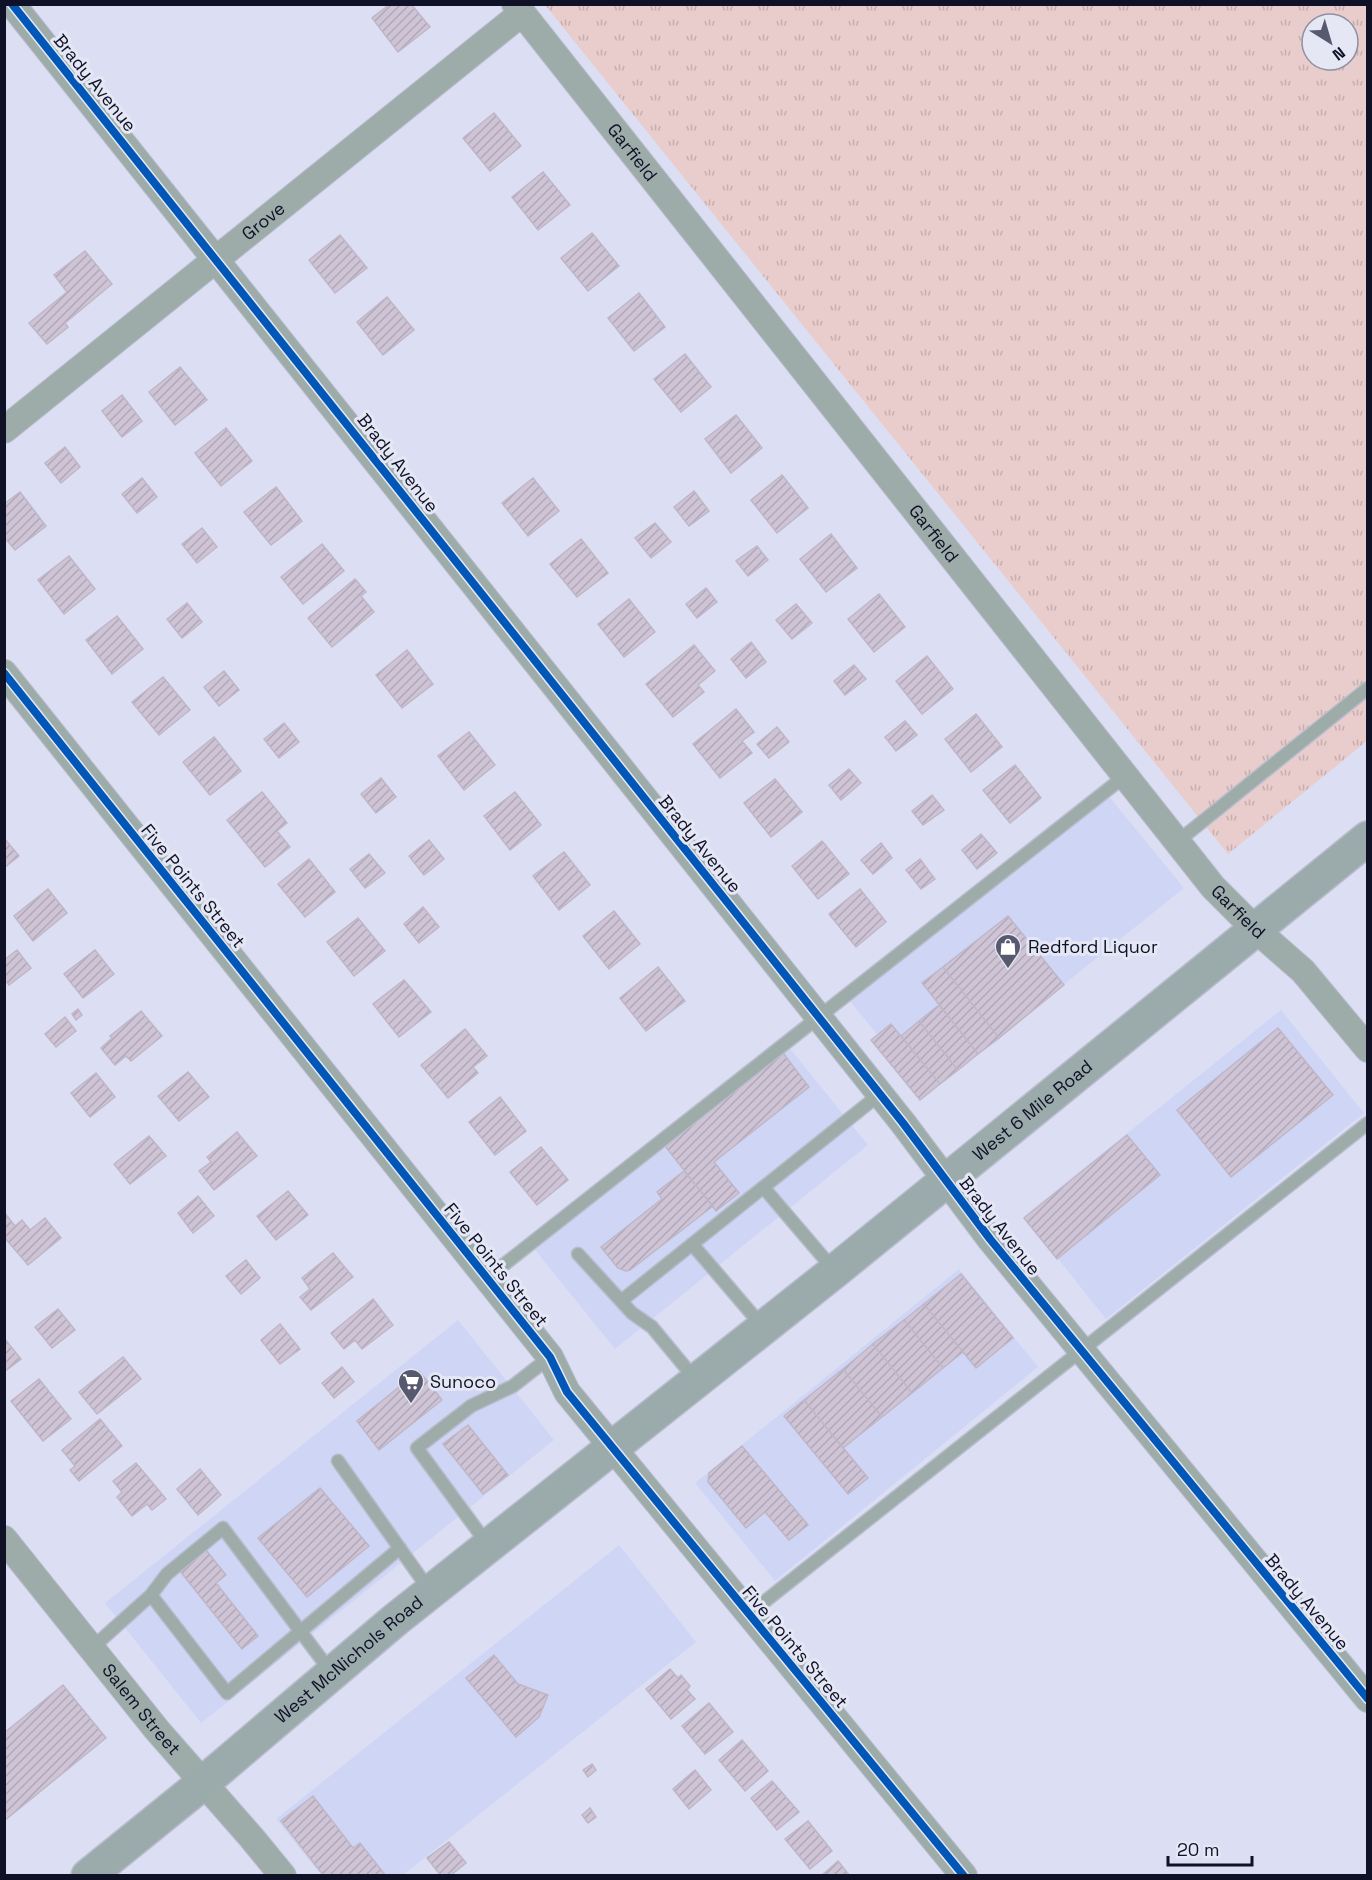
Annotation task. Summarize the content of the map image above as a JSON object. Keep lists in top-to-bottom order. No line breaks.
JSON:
{"streets":{"main road":["West 6 Mile Road","West McNichols Road"],"street":["Brady Avenue","Garfield","Grove","Five Points Street","Salem Street"]},"crossings":[["Brady Avenue","Grove"],["Brady Avenue","West 6 Mile Road"],["Garfield","Grove"],["Garfield","West 6 Mile Road"],["Five Points Street","West 6 Mile Road"],["Five Points Street","West McNichols Road"],["West 6 Mile Road","West McNichols Road"],["West McNichols Road","Salem Street"]],"places":{"shop":["Redford Liquor"],"supermarket":["Sunoco"]},"scale_bar":"20 m","north":"bottom right"}
